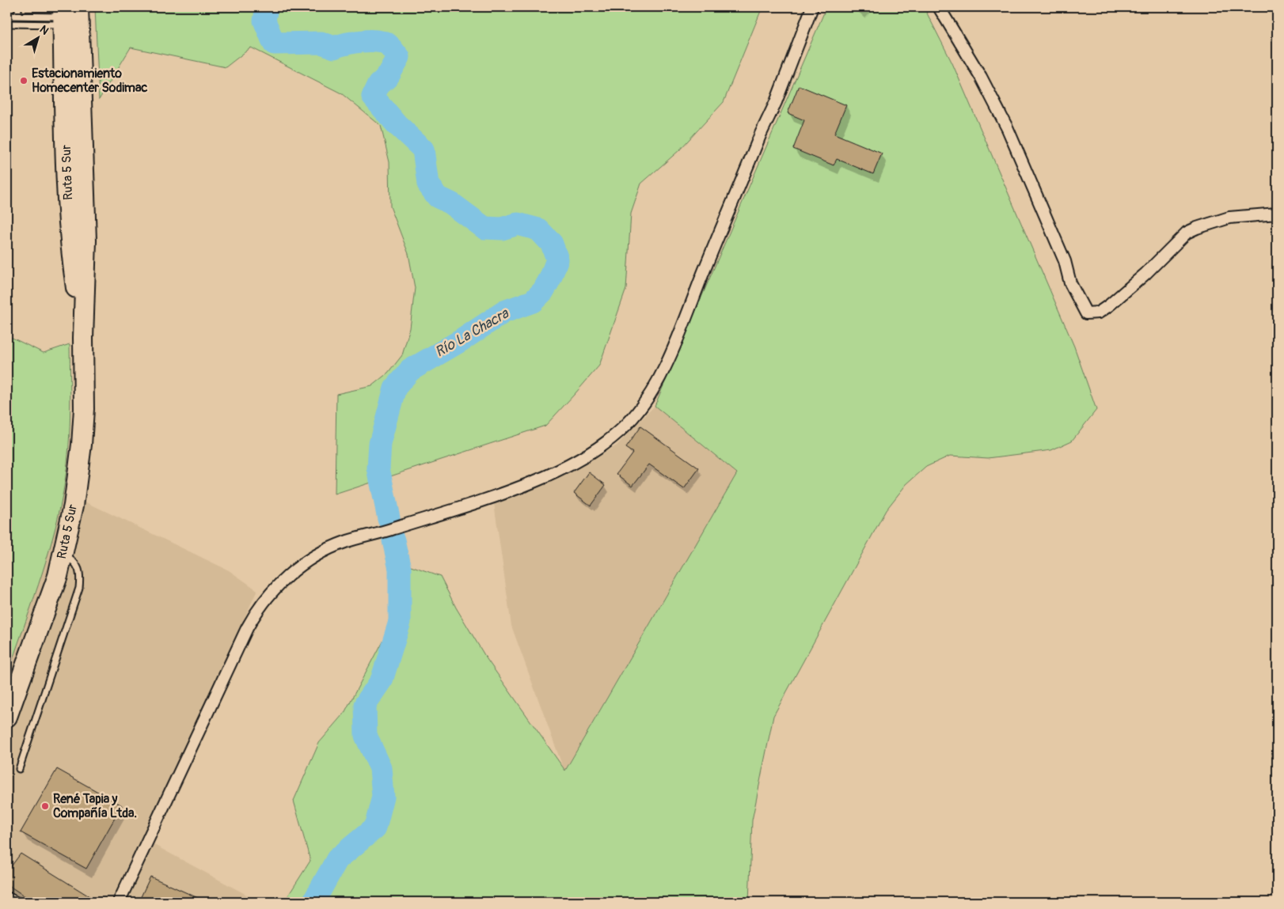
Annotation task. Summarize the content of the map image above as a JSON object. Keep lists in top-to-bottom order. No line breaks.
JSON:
{"streets":{"highway":["Ruta 5 Sur"]},"water":["Río La Chacra"],"places":["Estacionamiento Homecenter Sodimac","René Tapia y Compañía Ltda."],"north":"top right"}
